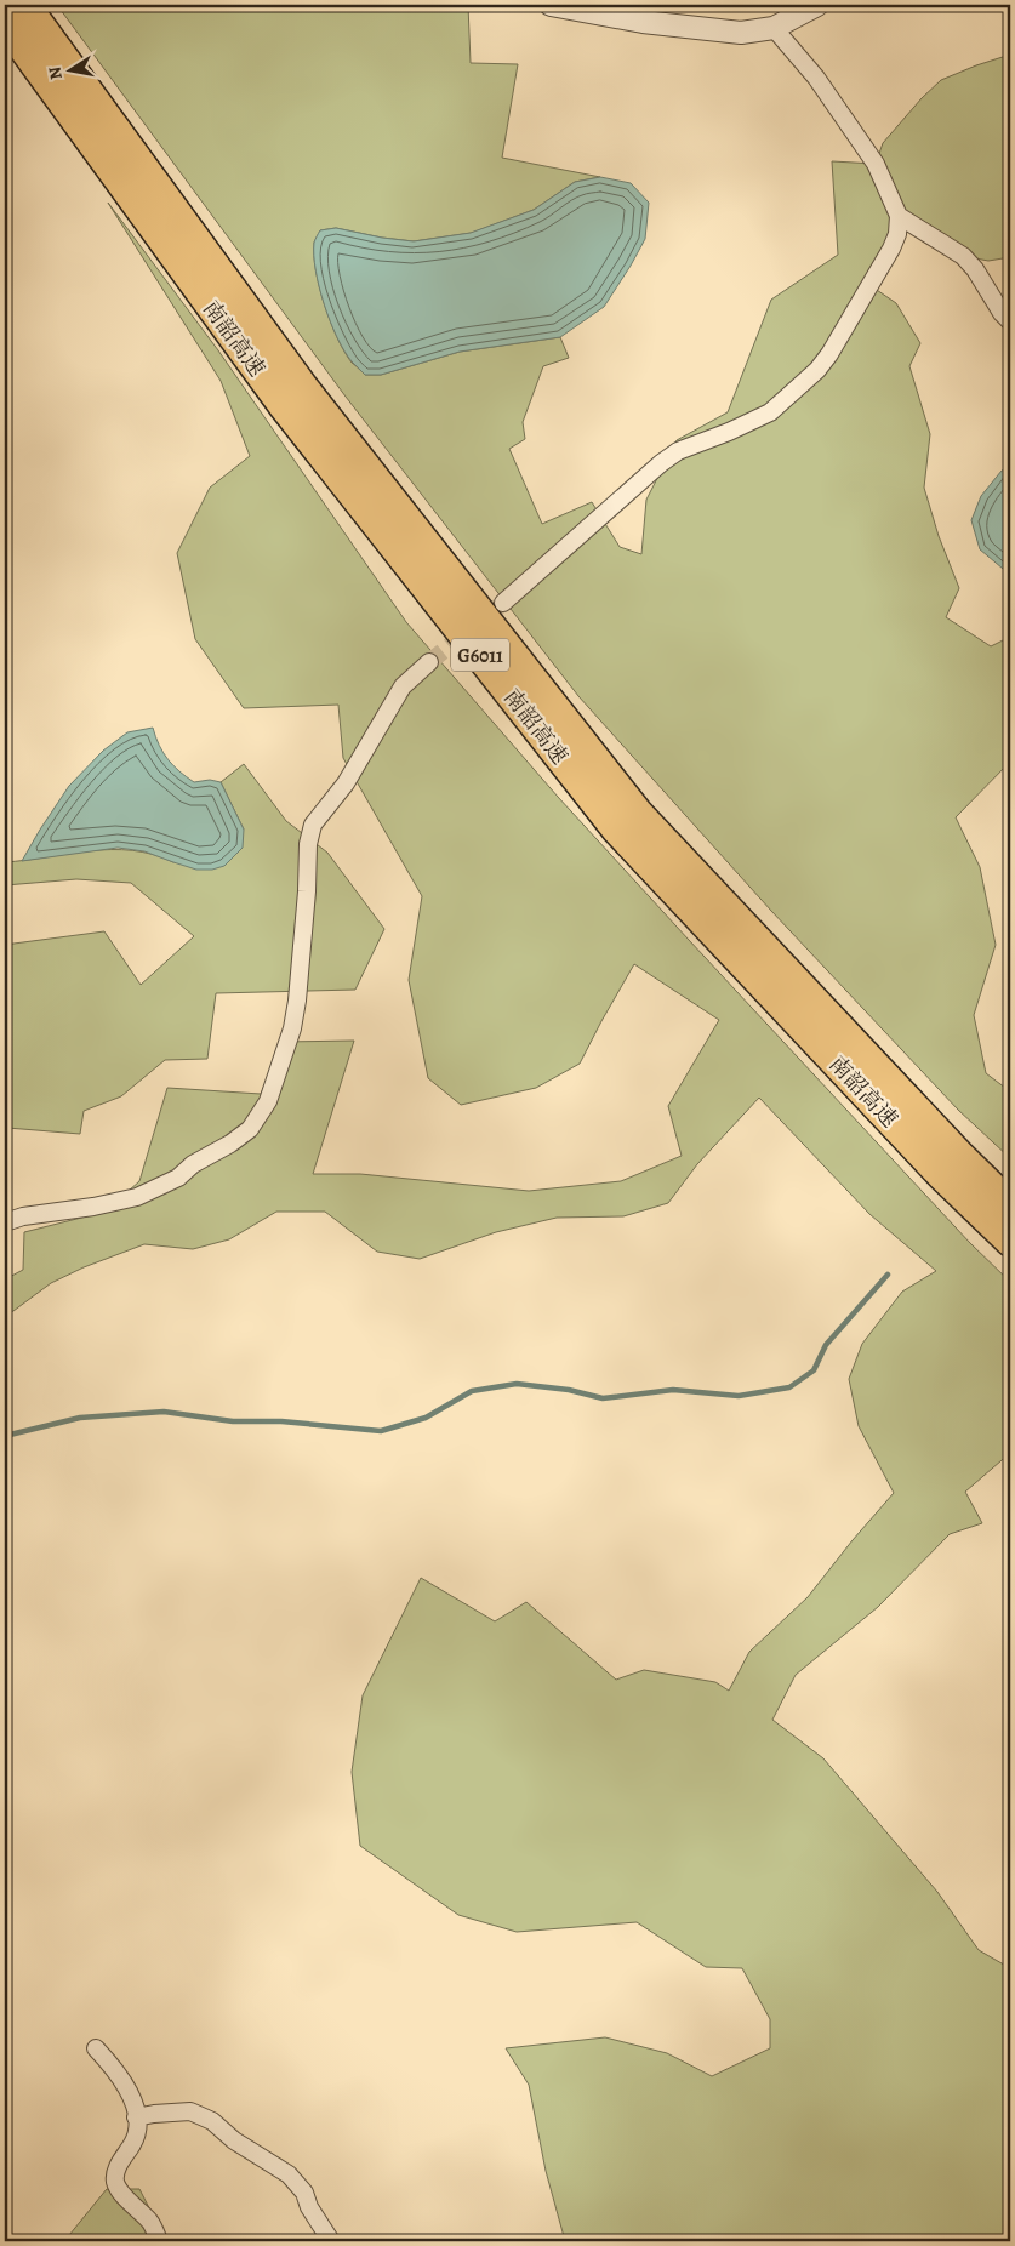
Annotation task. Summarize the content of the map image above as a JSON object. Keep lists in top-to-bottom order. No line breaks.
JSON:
{"streets":{"highway":["南韶高速","G6011"]},"north":"left"}
